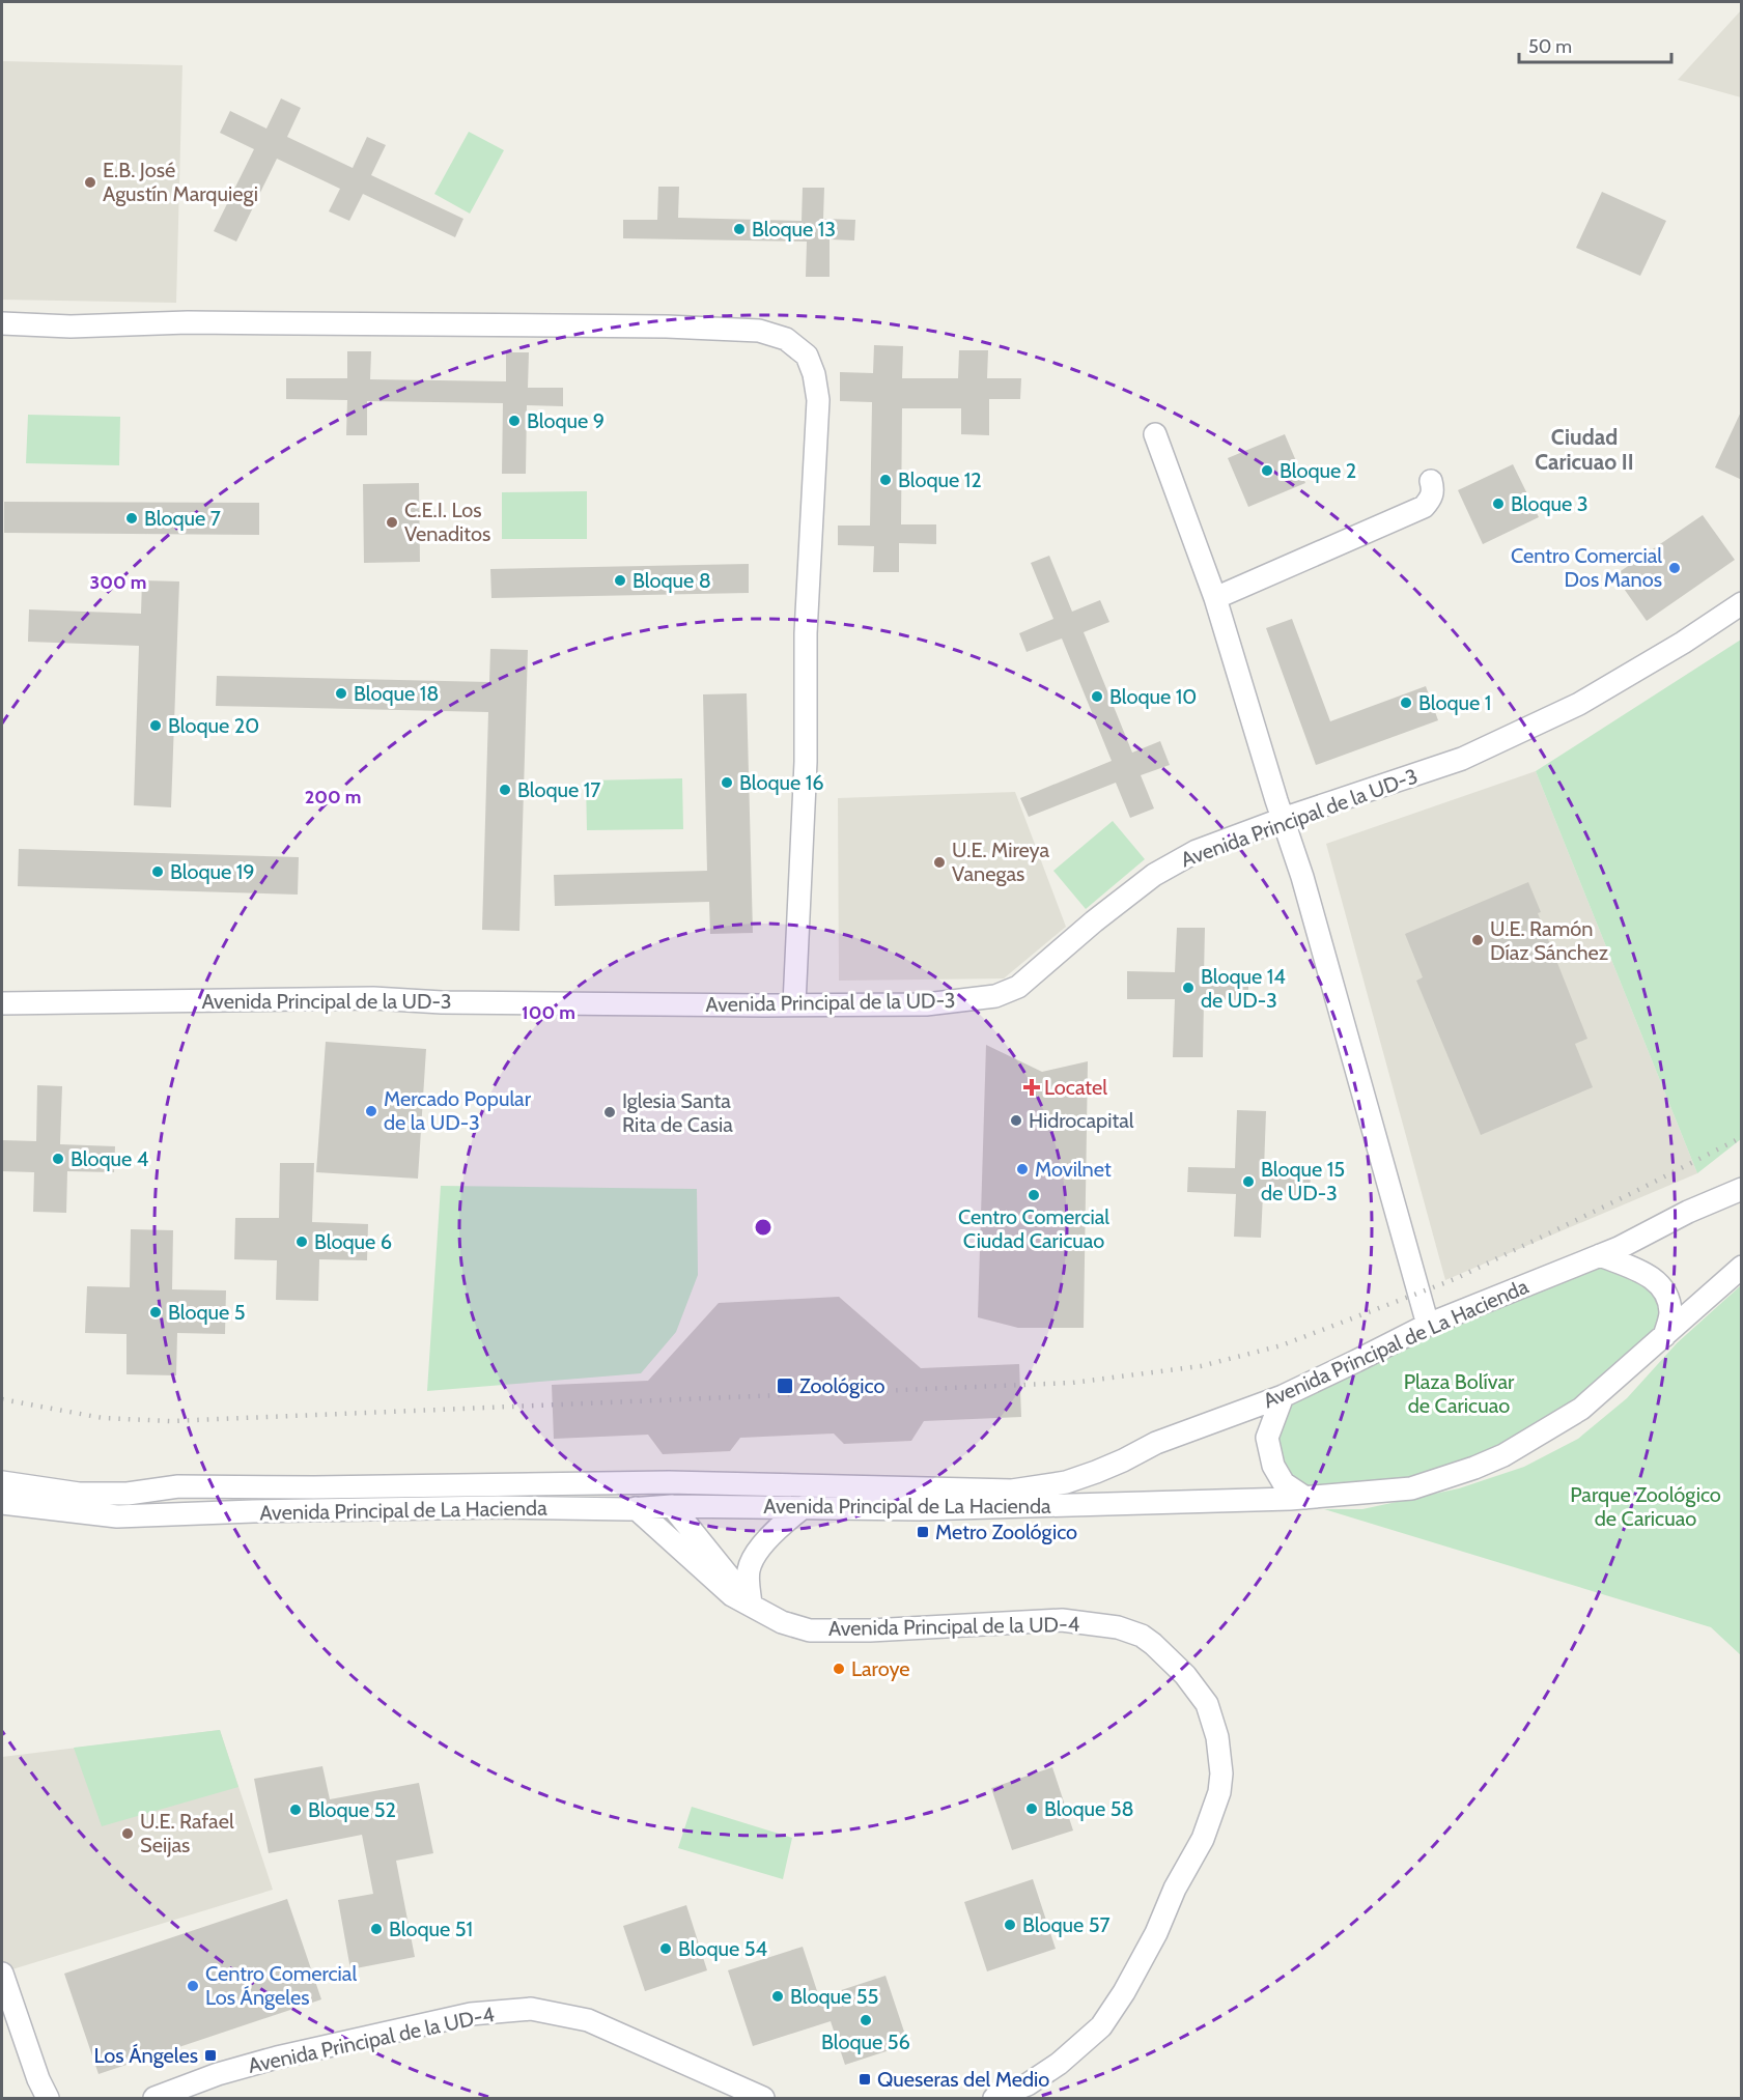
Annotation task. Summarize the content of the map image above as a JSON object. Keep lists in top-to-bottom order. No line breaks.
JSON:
{"streets":{"street":["Avenida Principal de la UD-3","Avenida Principal de La Hacienda","Avenida Principal de la UD-4"]},"crossings":[["Avenida Principal de La Hacienda","Avenida Principal de la UD-4"]],"districts":["Ciudad Caricuao II"],"parks":["Plaza Bolívar de Caricuao","Parque Zoológico de Caricuao"],"places":{"other":["E.B. José Agustín Marquiegi","Bloque 13","Bloque 9","Bloque 2","Bloque 12","Bloque 3","Bloque 7","C.E.I. Los Venaditos","Centro Comercial Dos Manos","Bloque 8","Bloque 18","Bloque 10","Bloque 1","Bloque 20","Bloque 16","Bloque 17","U.E. Mireya Vanegas","Bloque 19","U.E. Ramón Díaz Sánchez","Bloque 14 de UD-3","Mercado Popular de la UD-3","Iglesia Santa Rita de Casia","Hidrocapital","Bloque 4","Movilnet","Bloque 15 de UD-3","Centro Comercial Ciudad Caricuao","Bloque 6","Bloque 5","Laroye","Bloque 58","Bloque 52","U.E. Rafael Seijas","Bloque 57","Bloque 51","Bloque 54","Centro Comercial Los Ángeles","Bloque 55","Bloque 56"],"health":["Locatel"],"transit":["Zoológico","Metro Zoológico","Los Ángeles","Queseras del Medio"]},"scale_bar":"50 m","rings":["300 m","200 m","100 m"]}
